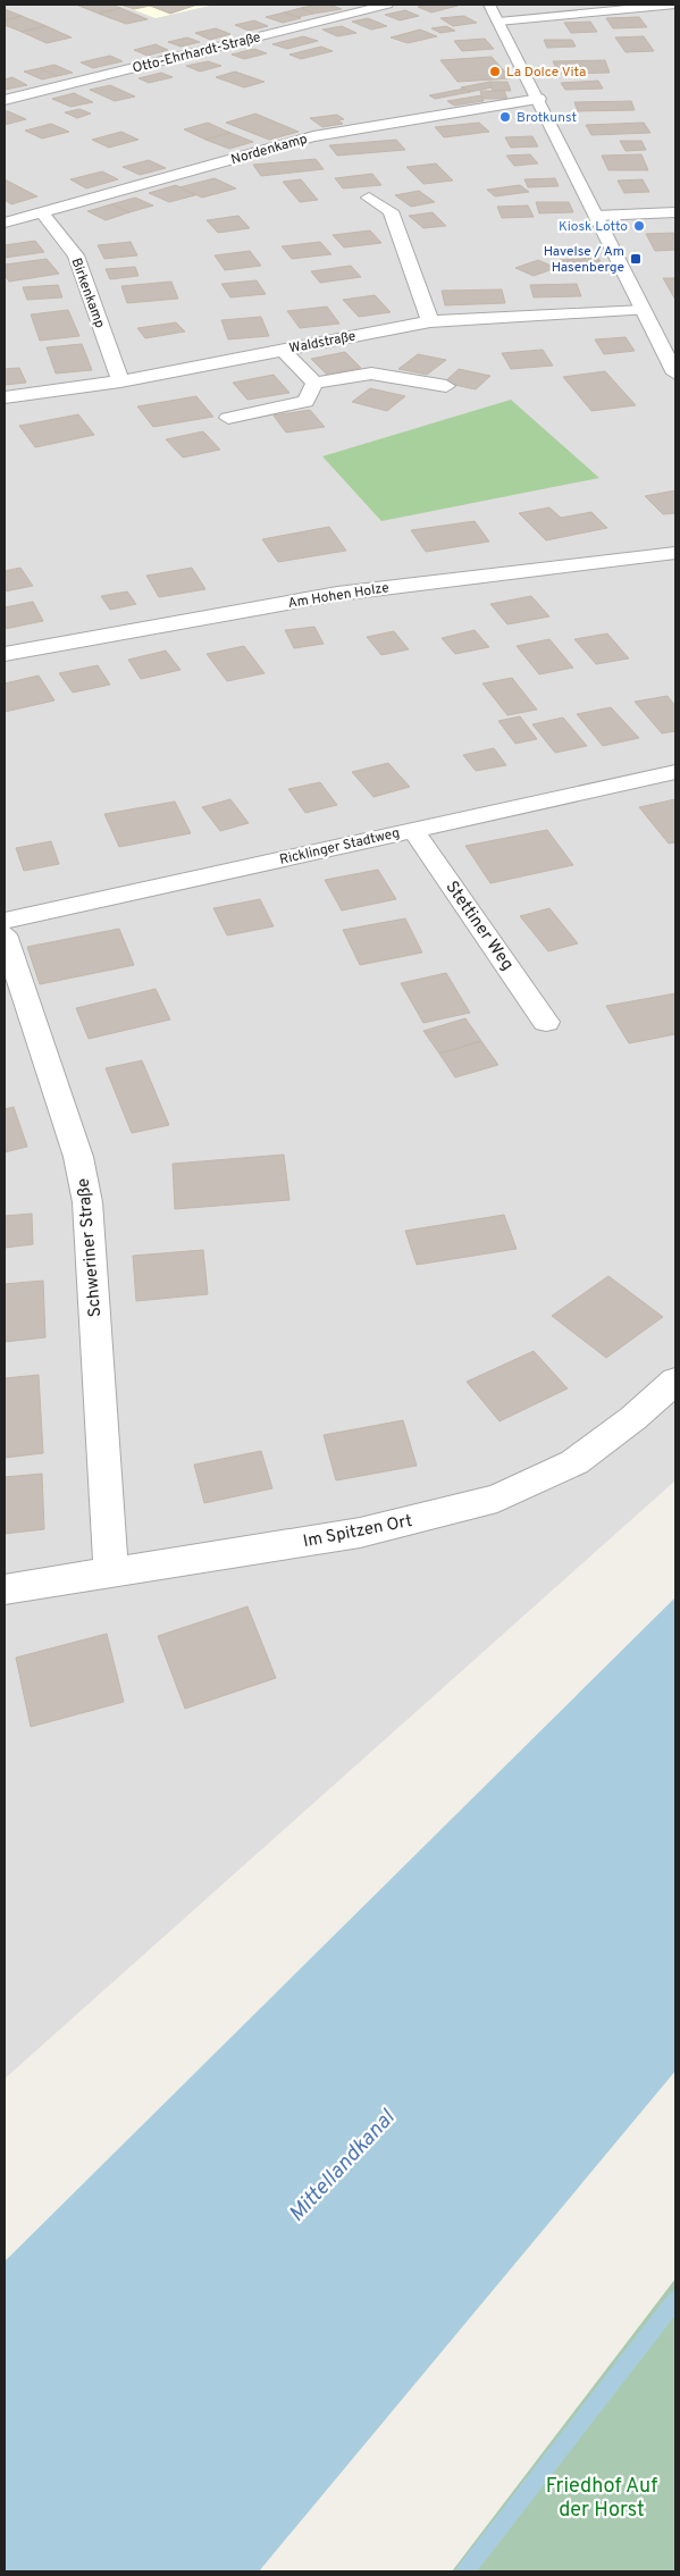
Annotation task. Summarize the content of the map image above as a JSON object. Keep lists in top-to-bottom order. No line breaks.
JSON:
{"streets":{"street":["Otto-Ehrhardt-Straße","Nordenkamp","Birkenkamp","Waldstraße","Am Hohen Holze","Ricklinger Stadtweg","Stettiner Weg","Schweriner Straße","Im Spitzen Ort"]},"crossings":[["Nordenkamp","Birkenkamp"],["Birkenkamp","Waldstraße"],["Ricklinger Stadtweg","Stettiner Weg"],["Schweriner Straße","Im Spitzen Ort"]],"water":["Mittellandkanal"],"parks":["Friedhof Auf der Horst"],"places":{"other":["La Dolce Vita","Brotkunst","Kiosk Lotto"],"transit":["Havelse / Am Hasenberge"]}}
